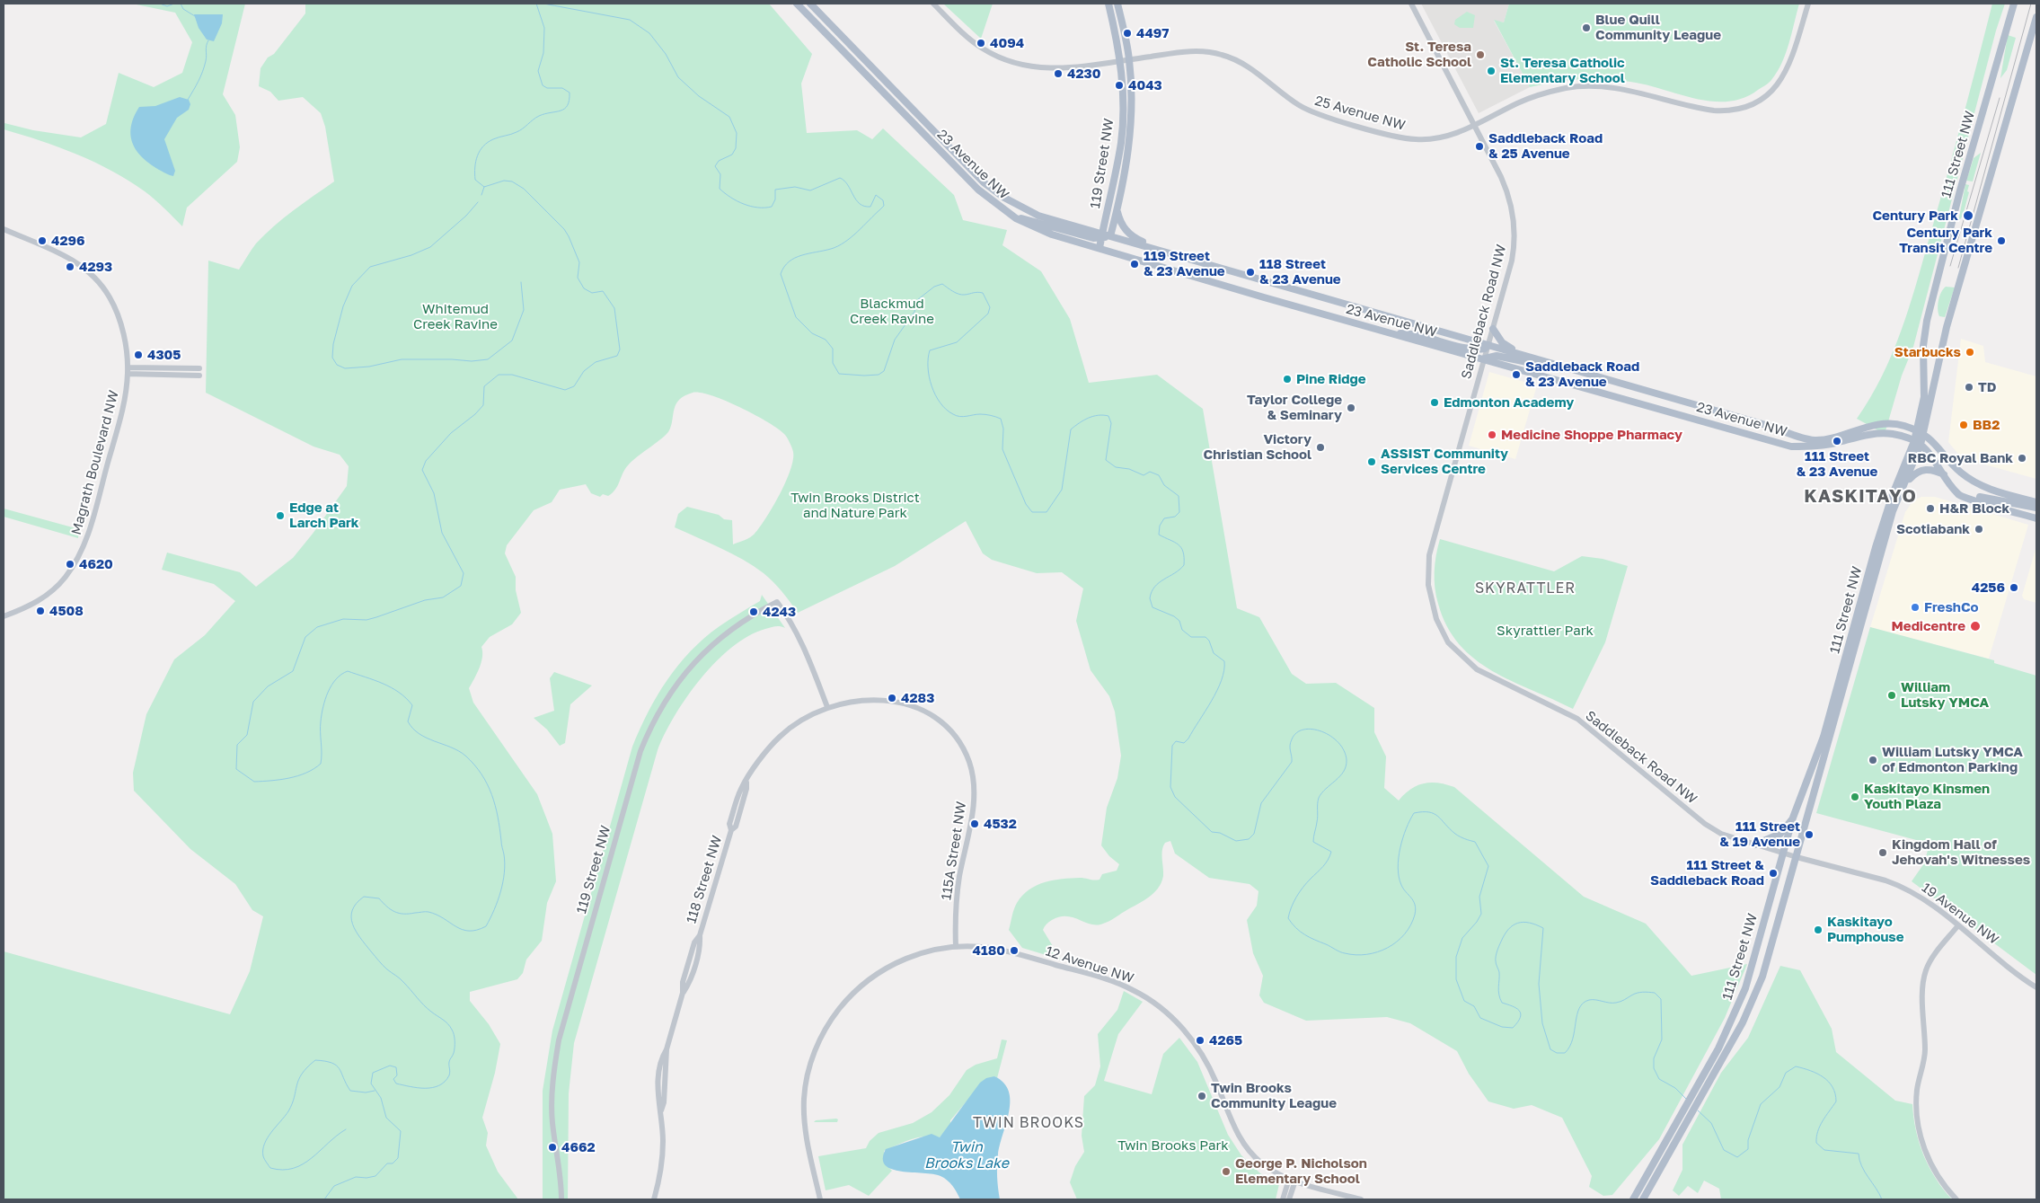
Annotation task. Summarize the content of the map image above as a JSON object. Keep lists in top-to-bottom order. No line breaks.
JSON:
{"streets":{"main road":["111 Street NW","119 Street NW","23 Avenue NW"],"street":["25 Avenue NW","Saddleback Road NW","Magrath Boulevard NW","115A Street NW","118 Street NW","19 Avenue NW","12 Avenue NW"]},"crossings":[["25 Avenue NW","119 Street NW"],["25 Avenue NW","Saddleback Road NW"],["111 Street NW","23 Avenue NW"],["111 Street NW","Saddleback Road NW"],["111 Street NW","19 Avenue NW"],["119 Street NW","23 Avenue NW"],["119 Street NW","115A Street NW"],["119 Street NW","118 Street NW"],["23 Avenue NW","Saddleback Road NW"],["Saddleback Road NW","19 Avenue NW"],["115A Street NW","118 Street NW"],["115A Street NW","12 Avenue NW"]],"districts":["KASKITAYO","SKYRATTLER","TWIN BROOKS"],"water":["Twin Brooks Lake"],"parks":["Blackmud Creek Ravine","Whitemud Creek Ravine","Twin Brooks District and Nature Park","Skyrattler Park","Twin Brooks Park"],"places":["Blue Quill Community League","4497","4094","St. Teresa Catholic School","St. Teresa Catholic Elementary School","4230","4043","Saddleback Road & 25 Avenue","Century Park","4296","Century Park Transit Centre","119 Street & 23 Avenue","4293","118 Street & 23 Avenue","Starbucks","4305","Saddleback Road & 23 Avenue","Pine Ridge","TD","Edmonton Academy","Taylor College & Seminary","BB2","Medicine Shoppe Pharmacy","111 Street & 23 Avenue","Victory Christian School","RBC Royal Bank","ASSIST Community Services Centre","H&R Block","Edge at Larch Park","Scotiabank","4620","4256","FreshCo","4508","4243","Medicentre","William Lutsky YMCA","4283","William Lutsky YMCA of Edmonton Parking","Kaskitayo Kinsmen Youth Plaza","4532","111 Street & 19 Avenue","Kingdom Hall of Jehovah's Witnesses","111 Street & Saddleback Road","Kaskitayo Pumphouse","4180","4265","Twin Brooks Community League","4662","George P. Nicholson Elementary School"]}
